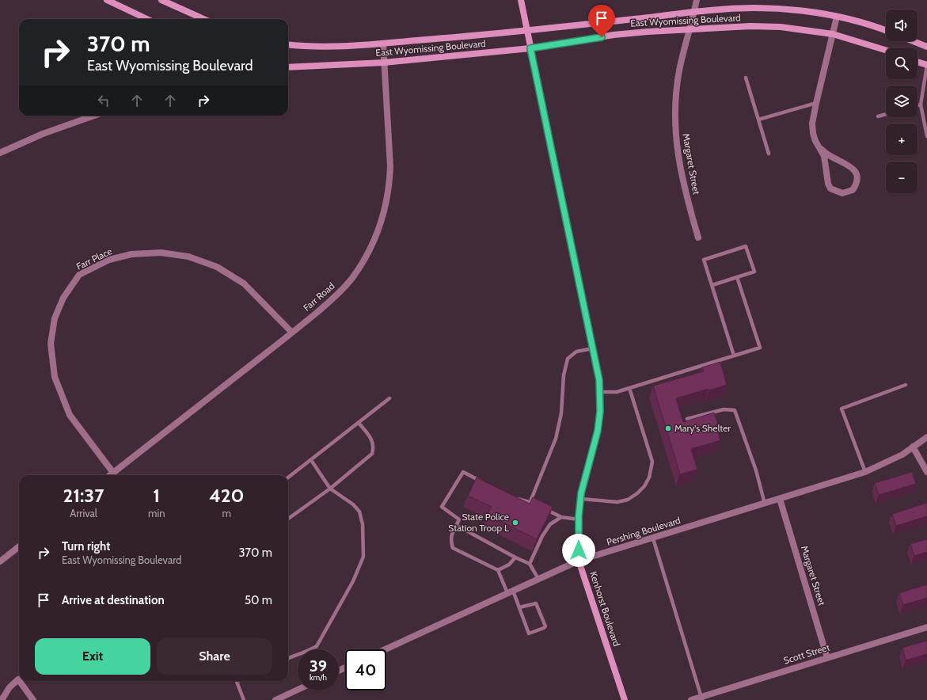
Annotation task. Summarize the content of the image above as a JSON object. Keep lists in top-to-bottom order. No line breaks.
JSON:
{"streets":{"street":["East Wyomissing Boulevard","Margaret Street","Farr Place","Farr Road","Pershing Boulevard","Kenhorst Boulevard","Scott Street"]},"crossings":[["East Wyomissing Boulevard","Margaret Street"],["East Wyomissing Boulevard","Farr Road"],["East Wyomissing Boulevard","Kenhorst Boulevard"],["Margaret Street","Pershing Boulevard"],["Margaret Street","Scott Street"],["Farr Place","Farr Road"],["Pershing Boulevard","Kenhorst Boulevard"]],"places":["Mary's Shelter","State Police Station Troop L"],"page":{"map_buttons":["+","−"],"turn":["370 m","East Wyomissing Boulevard"],"eta":["21:37","Arrival","1","min","420","m"],"list":[{"name":"Turn right","note":"East Wyomissing Boulevard","value":"370 m"},{"name":"Arrive at destination","value":"50 m"}],"buttons":["Exit","Share"],"speed":"39 km/h","limit":"40"}}
